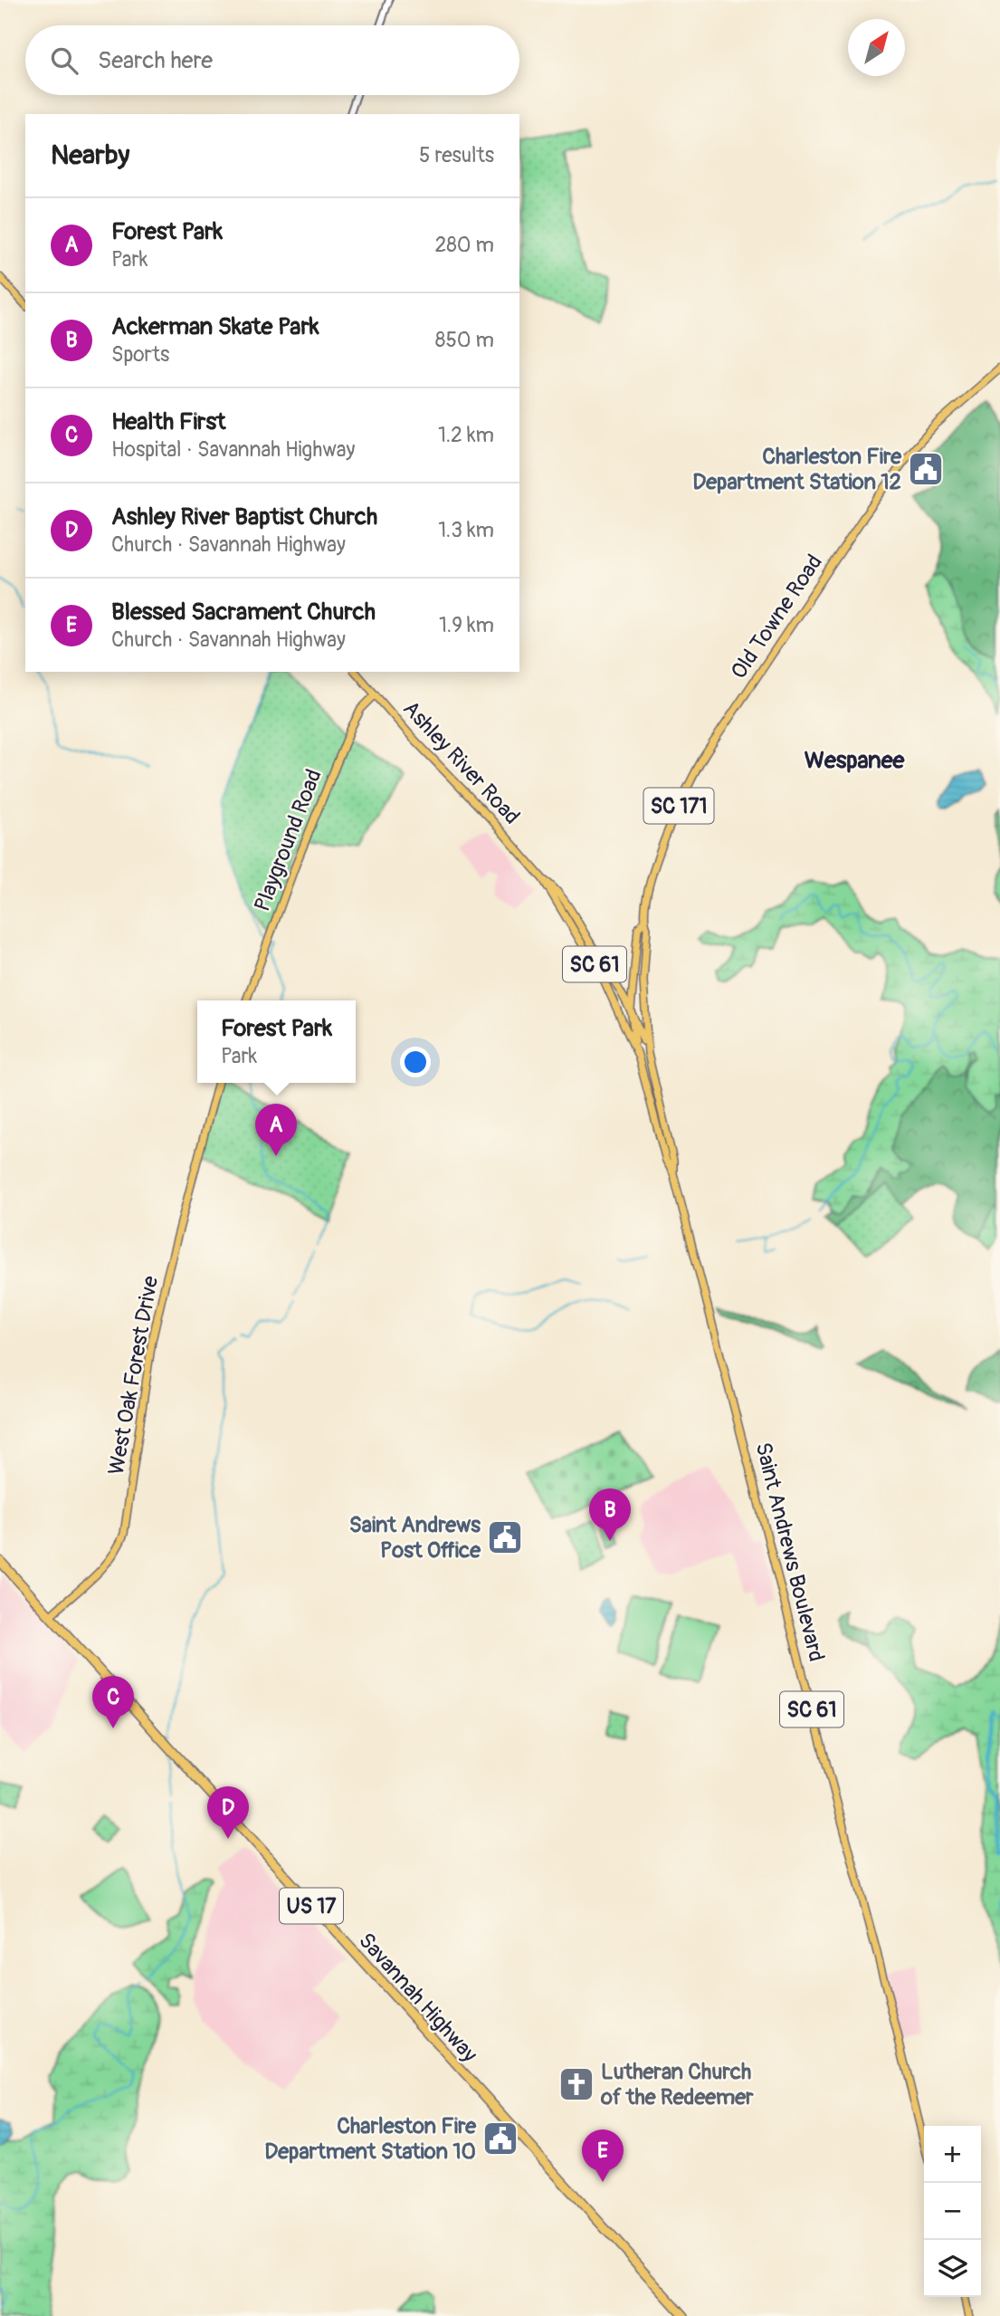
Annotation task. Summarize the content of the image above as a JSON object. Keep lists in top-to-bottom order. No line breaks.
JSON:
{"streets":{"highway":["US 17","Savannah Highway"],"main road":["Old Towne Road","Ashley River Road","SC 171","Playground Road","SC 61","West Oak Forest Drive","Saint Andrews Boulevard"]},"crossings":[["Old Towne Road","Saint Andrews Boulevard"],["Ashley River Road","Playground Road"],["Ashley River Road","Saint Andrews Boulevard"],["West Oak Forest Drive","Savannah Highway"]],"districts":["Wespanee"],"places":{"public building":["Charleston Fire Department Station 12","Saint Andrews Post Office","Charleston Fire Department Station 10"],"church":["Lutheran Church of the Redeemer"]},"north":"top right","page":{"search":"Search here","heading":["Nearby","5 results"],"list":[{"mark":"A","name":"Forest Park","note":"Park","value":"280 m"},{"mark":"B","name":"Ackerman Skate Park","note":"Sports","value":"850 m"},{"mark":"C","name":"Health First","note":"Hospital · Savannah Highway","value":"1.2 km"},{"mark":"D","name":"Ashley River Baptist Church","note":"Church · Savannah Highway","value":"1.3 km"},{"mark":"E","name":"Blessed Sacrament Church","note":"Church · Savannah Highway","value":"1.9 km"}],"popup":["Forest Park","Park"],"pins":["A","B","C","D","E"],"map_buttons":["+","−"]}}
